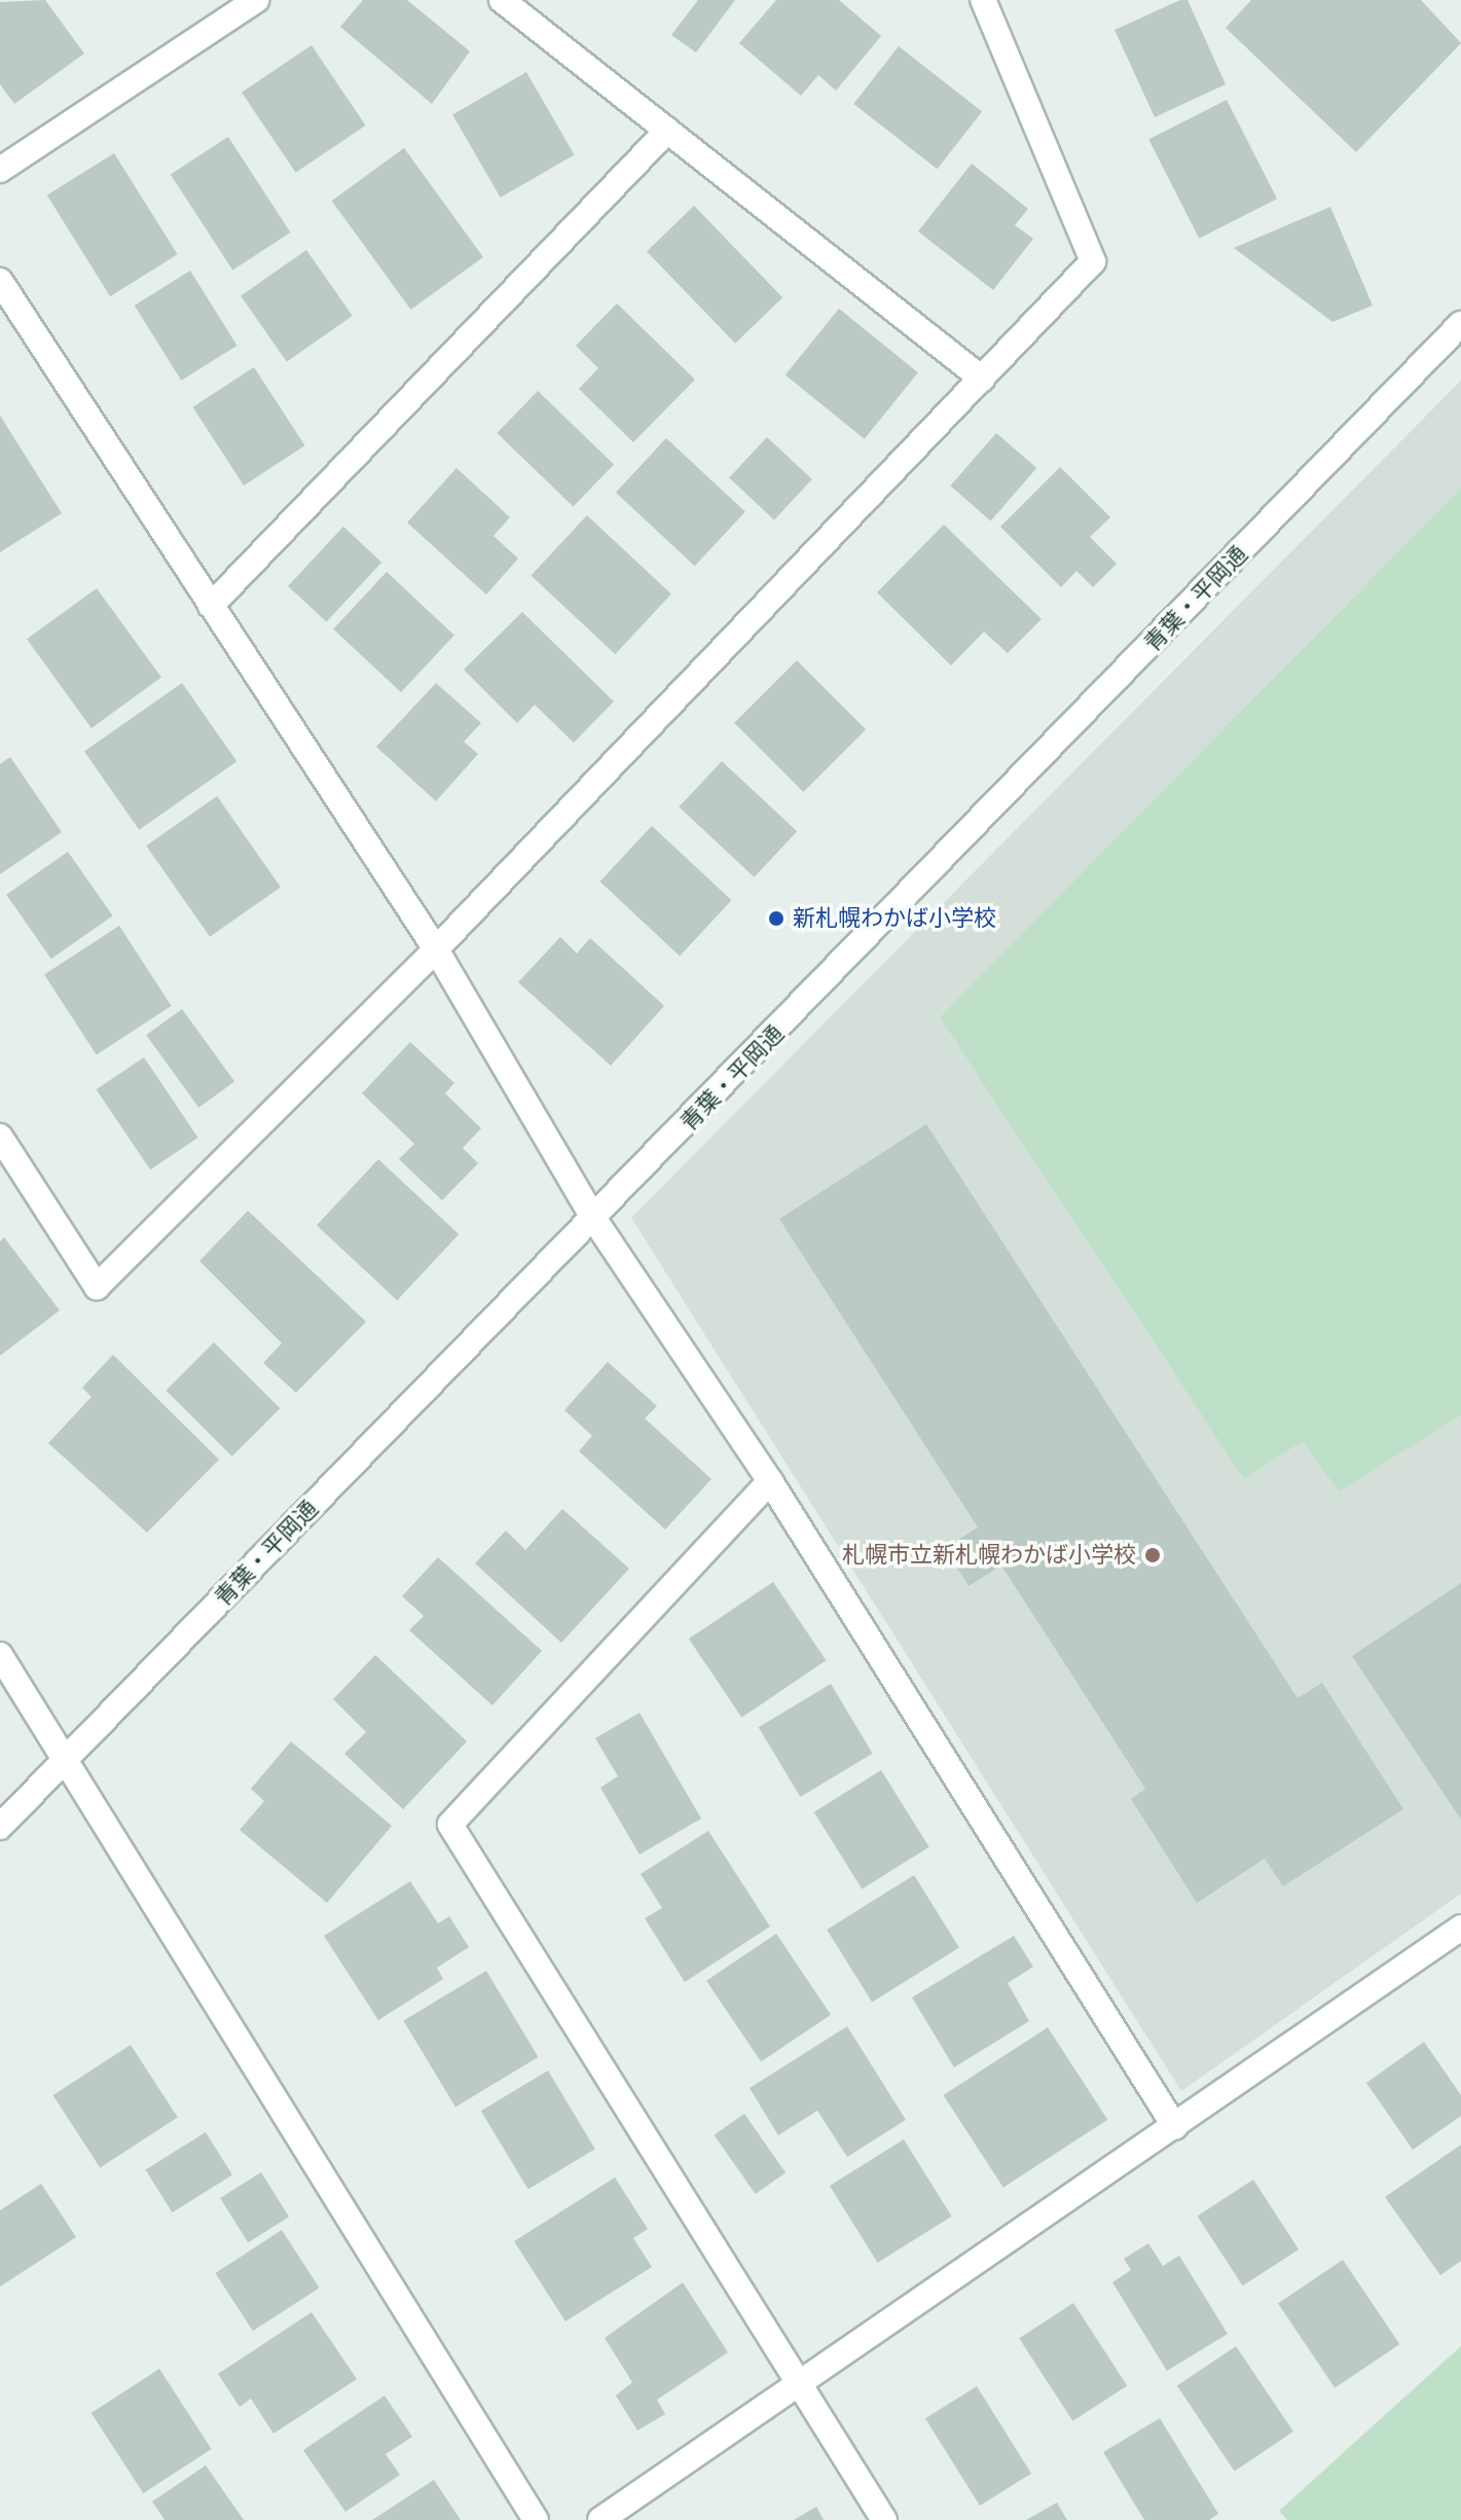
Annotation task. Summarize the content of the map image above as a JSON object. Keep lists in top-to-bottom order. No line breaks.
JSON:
{"streets":{"street":["青葉・平岡通"]},"places":["新札幌わかば小学校","札幌市立新札幌わかば小学校"]}
